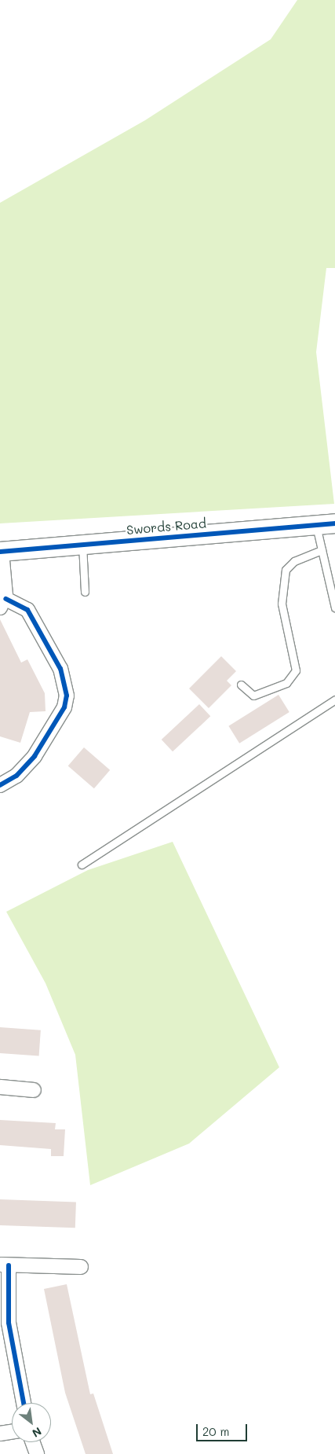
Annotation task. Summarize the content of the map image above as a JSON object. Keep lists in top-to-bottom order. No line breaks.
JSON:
{"streets":{"main road":["Swords Road"]},"scale_bar":"20 m","north":"bottom right"}
